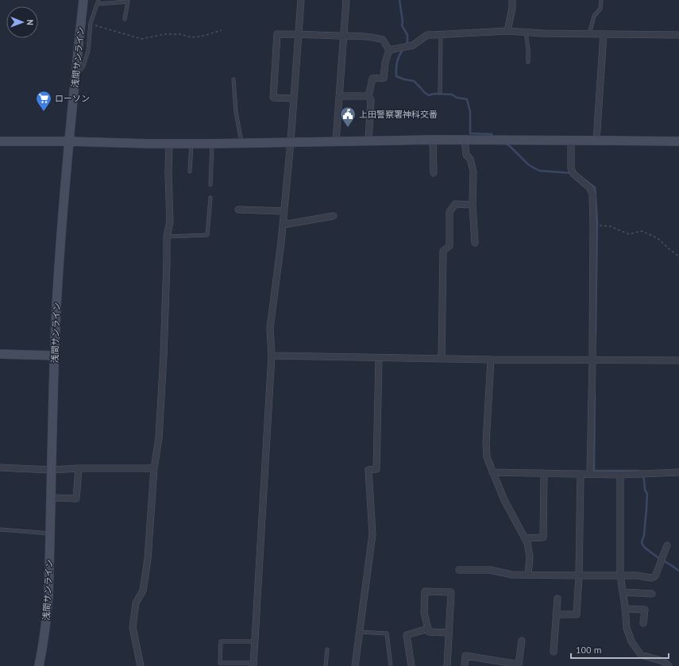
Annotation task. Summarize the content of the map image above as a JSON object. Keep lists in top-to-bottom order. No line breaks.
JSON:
{"streets":{"street":["浅間サンライン"]},"places":{"supermarket":["ローソン"],"public building":["上田警察署神科交番"]},"scale_bar":"100 m","north":"right"}
